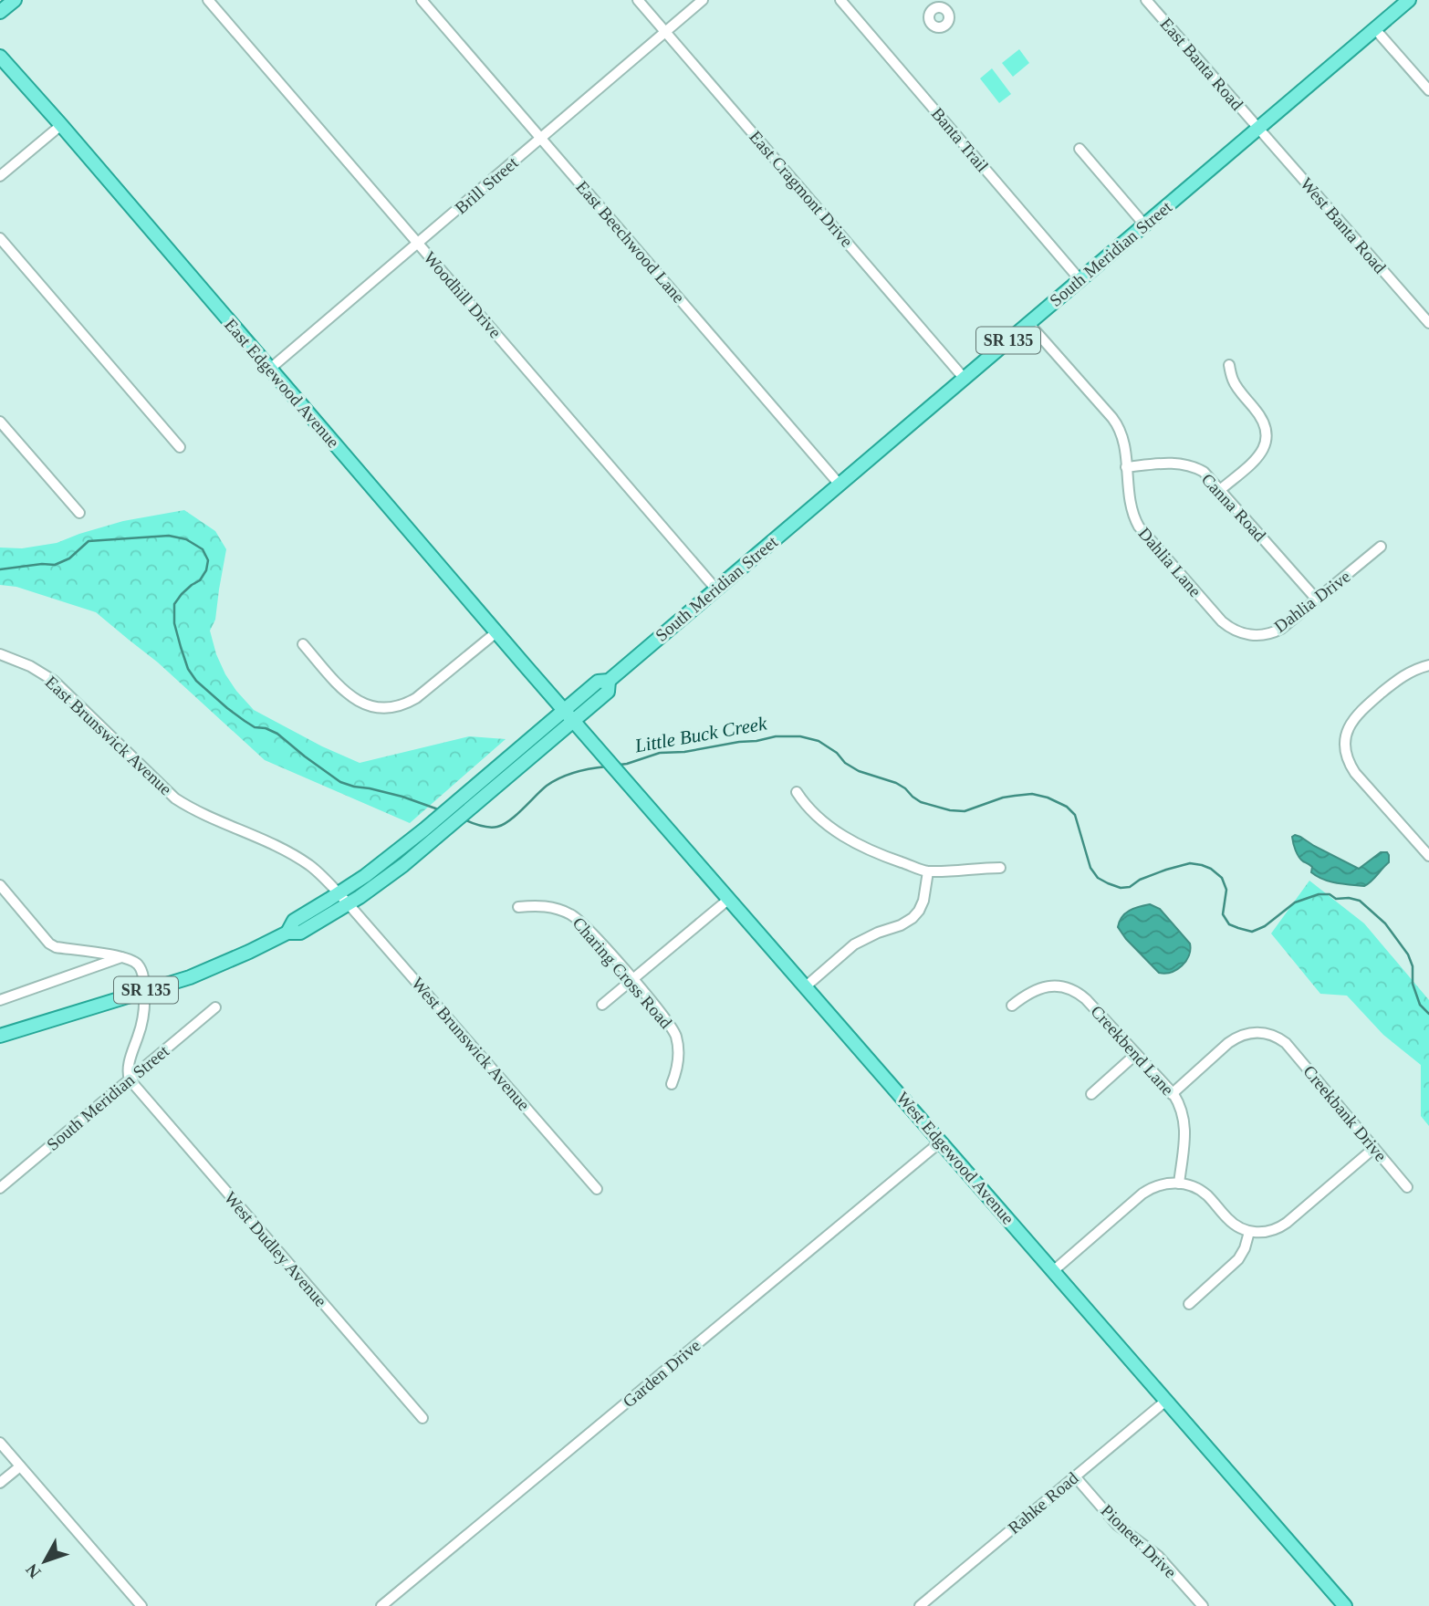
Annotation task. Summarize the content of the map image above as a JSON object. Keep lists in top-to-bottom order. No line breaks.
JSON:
{"streets":{"main road":["South Meridian Street","SR 135","East Edgewood Avenue","West Edgewood Avenue"],"street":["East Banta Road","Banta Trail","Brill Street","East Cragmont Drive","West Banta Road","East Beechwood Lane","Woodhill Drive","Canna Road","Dahlia Lane","Dahlia Drive","East Brunswick Avenue","Charing Cross Road","West Brunswick Avenue","Creekbend Lane","Creekbank Drive","West Dudley Avenue","Garden Drive","Rahke Road","Pioneer Drive"]},"crossings":[["East Banta Road","West Banta Road"],["East Banta Road","South Meridian Street"],["Banta Trail","South Meridian Street"],["Brill Street","East Cragmont Drive"],["Brill Street","East Beechwood Lane"],["Brill Street","Woodhill Drive"],["Brill Street","East Edgewood Avenue"],["East Cragmont Drive","South Meridian Street"],["West Banta Road","South Meridian Street"],["East Beechwood Lane","South Meridian Street"],["South Meridian Street","Woodhill Drive"],["South Meridian Street","East Edgewood Avenue"],["South Meridian Street","Dahlia Lane"],["South Meridian Street","East Brunswick Avenue"],["South Meridian Street","West Brunswick Avenue"],["South Meridian Street","West Edgewood Avenue"],["South Meridian Street","West Dudley Avenue"],["East Edgewood Avenue","West Edgewood Avenue"],["Canna Road","Dahlia Lane"],["Canna Road","Dahlia Drive"],["Dahlia Lane","Dahlia Drive"],["East Brunswick Avenue","West Brunswick Avenue"],["Creekbend Lane","Creekbank Drive"],["West Edgewood Avenue","Garden Drive"],["West Edgewood Avenue","Rahke Road"],["Rahke Road","Pioneer Drive"]],"water":["Little Buck Creek"],"north":"bottom left"}
